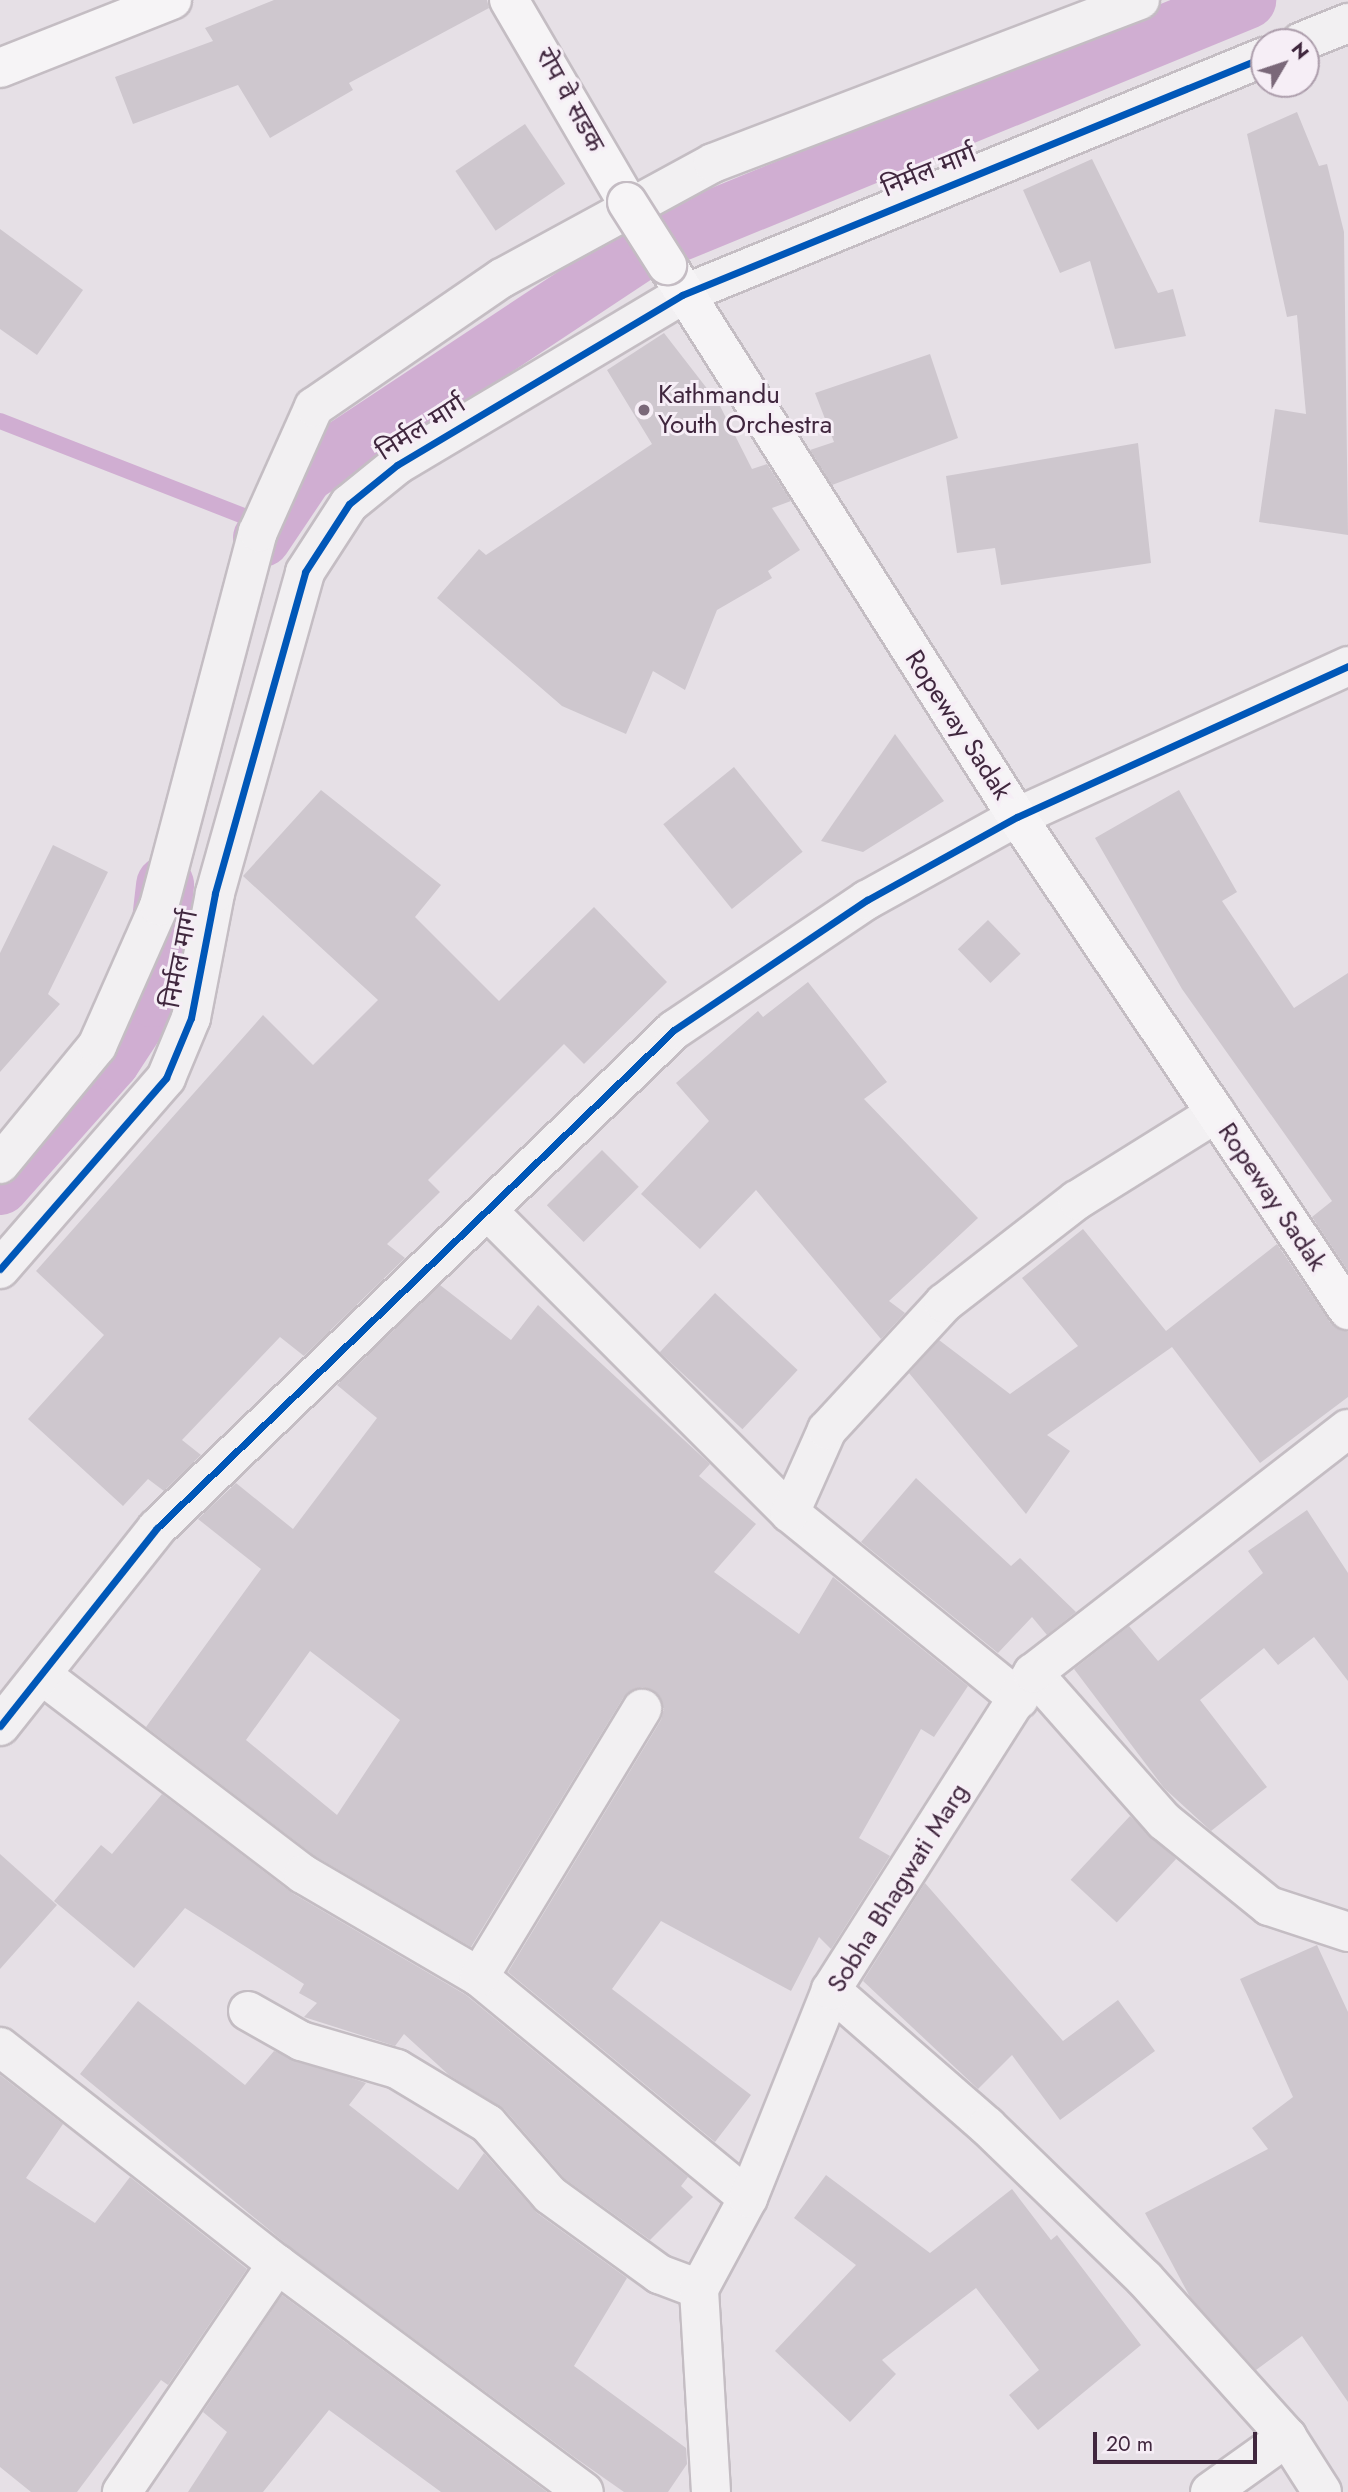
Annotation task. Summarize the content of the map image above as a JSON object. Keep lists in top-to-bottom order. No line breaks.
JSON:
{"streets":{"main road":["रोप वे सडक","Ropeway Sadak"],"street":["निर्मल मार्ग","Sobha Bhagwati Marg"]},"crossings":[["रोप वे सडक","Ropeway Sadak"],["निर्मल मार्ग","Ropeway Sadak"]],"places":["Kathmandu Youth Orchestra"],"scale_bar":"20 m","north":"top right"}
